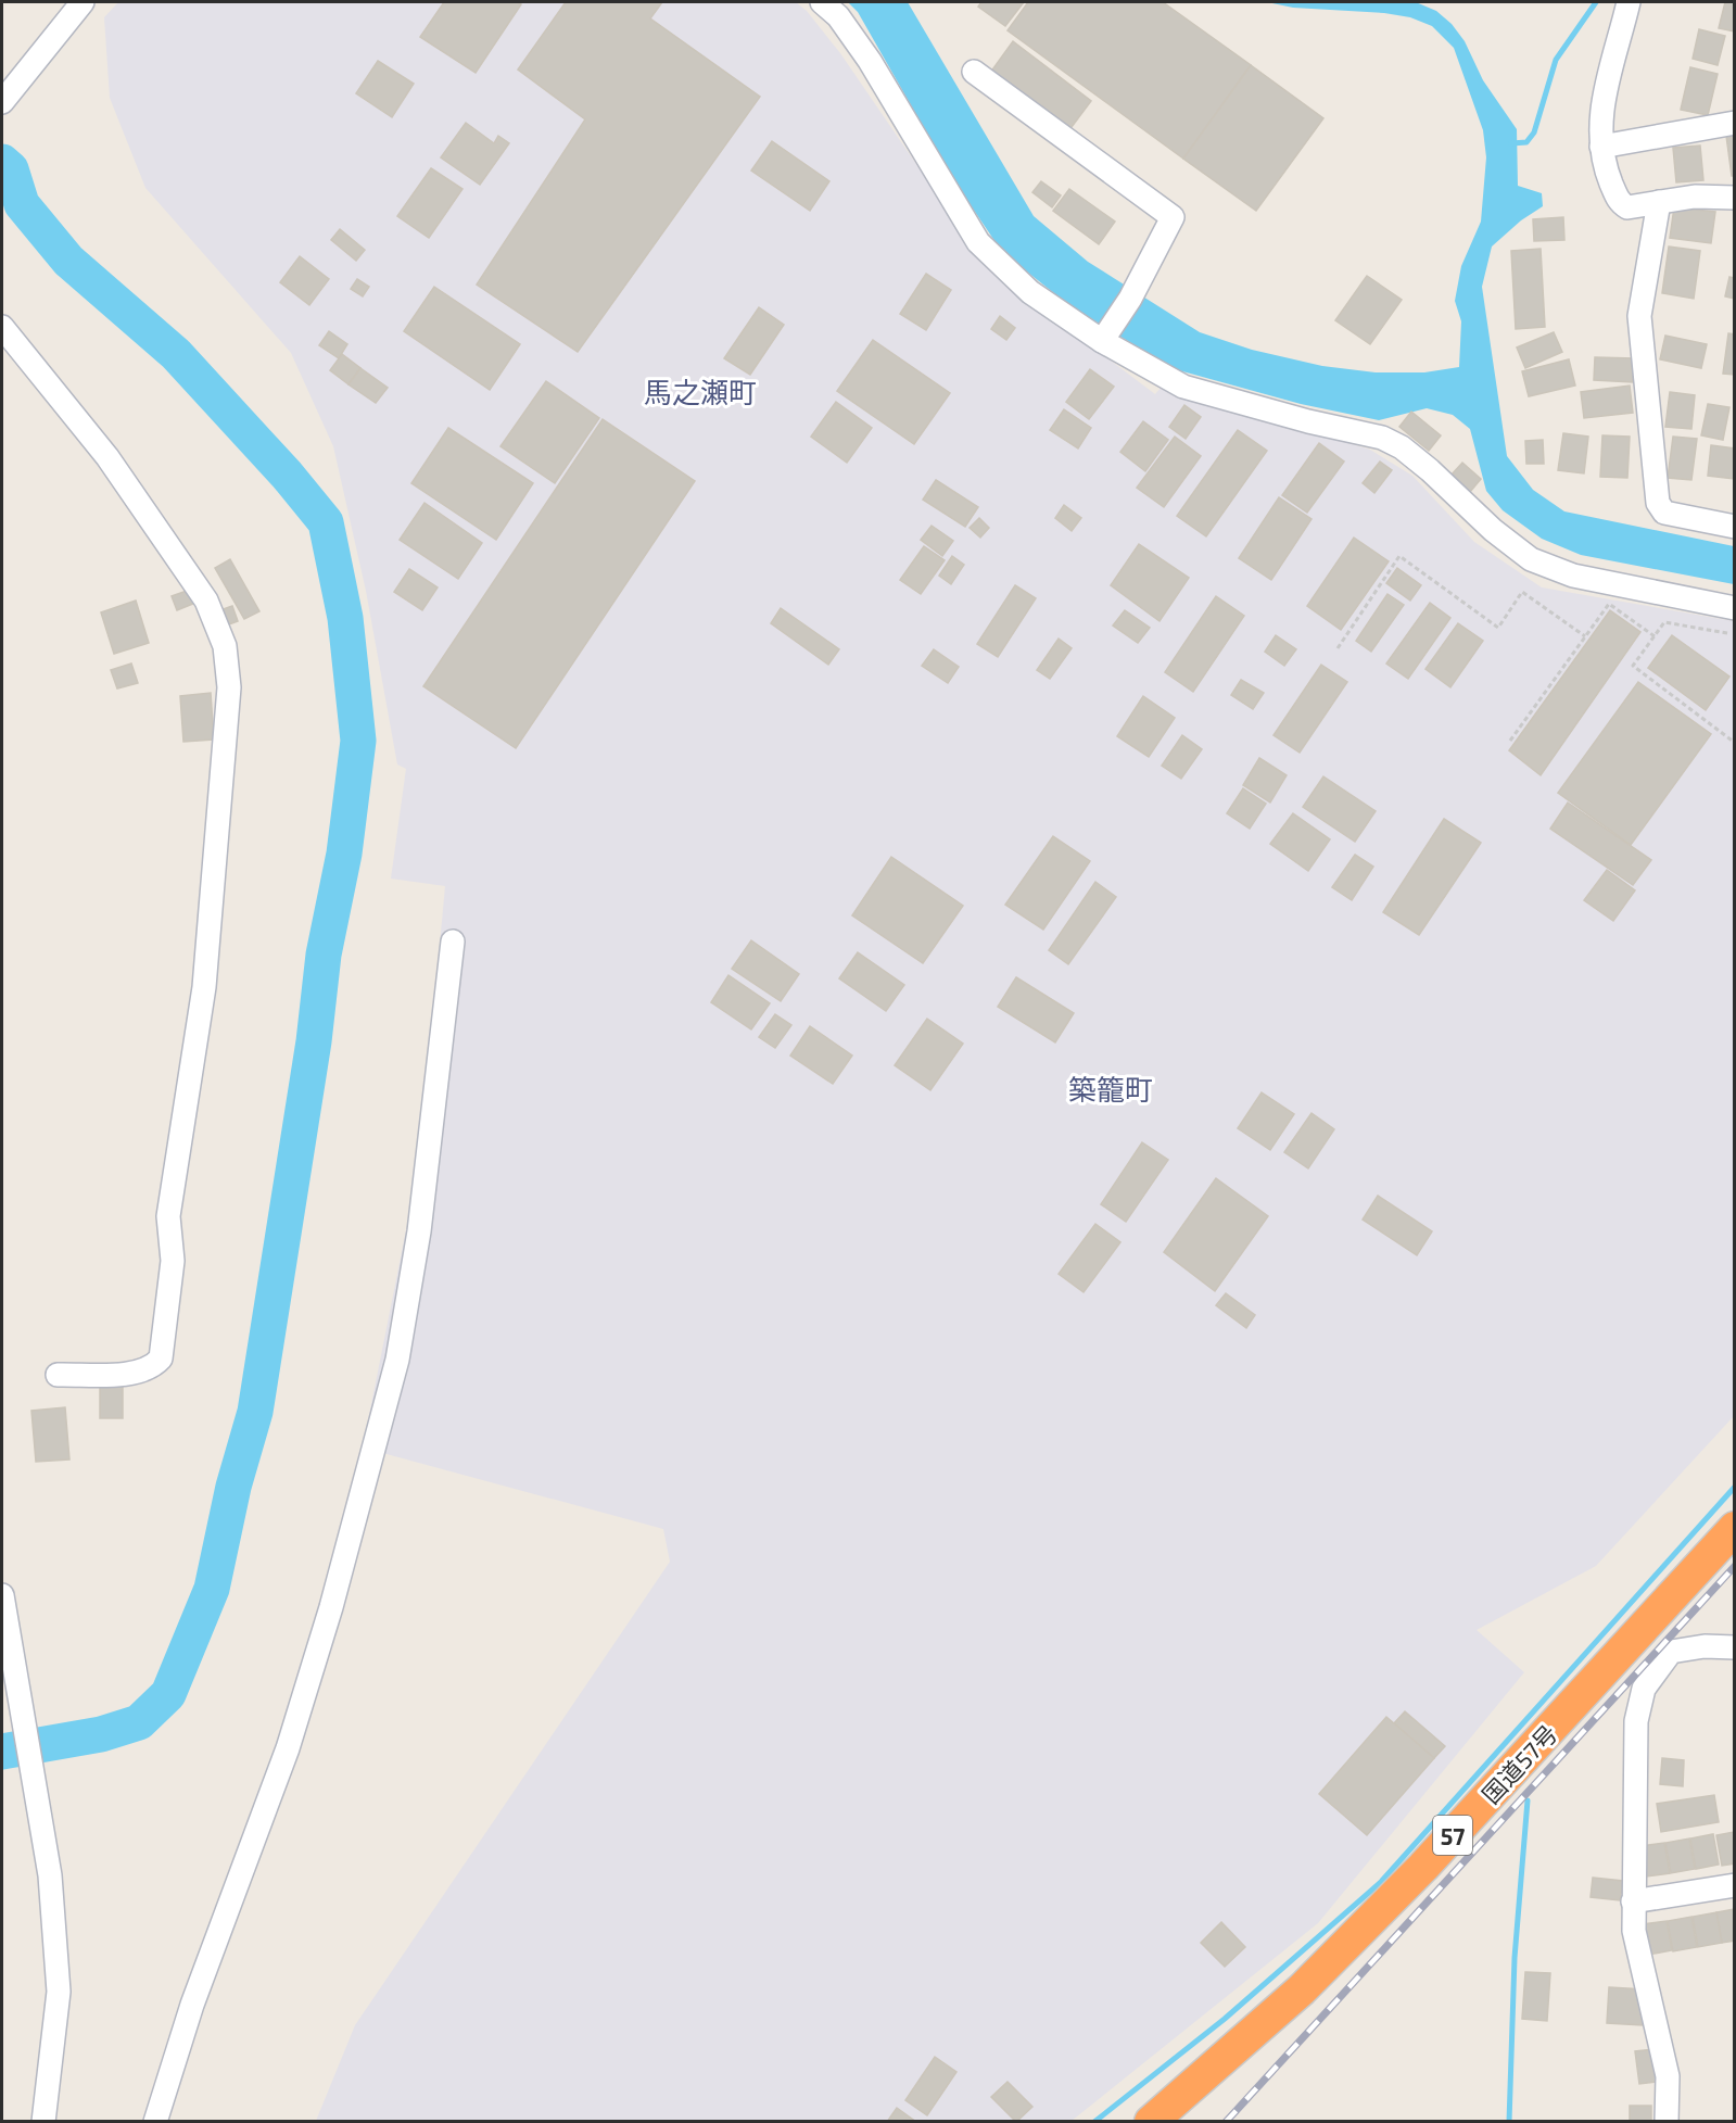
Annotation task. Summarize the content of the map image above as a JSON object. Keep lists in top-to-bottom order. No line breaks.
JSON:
{"streets":{"highway":["国道57号","57"]},"districts":["馬之瀬町","築籠町"]}
